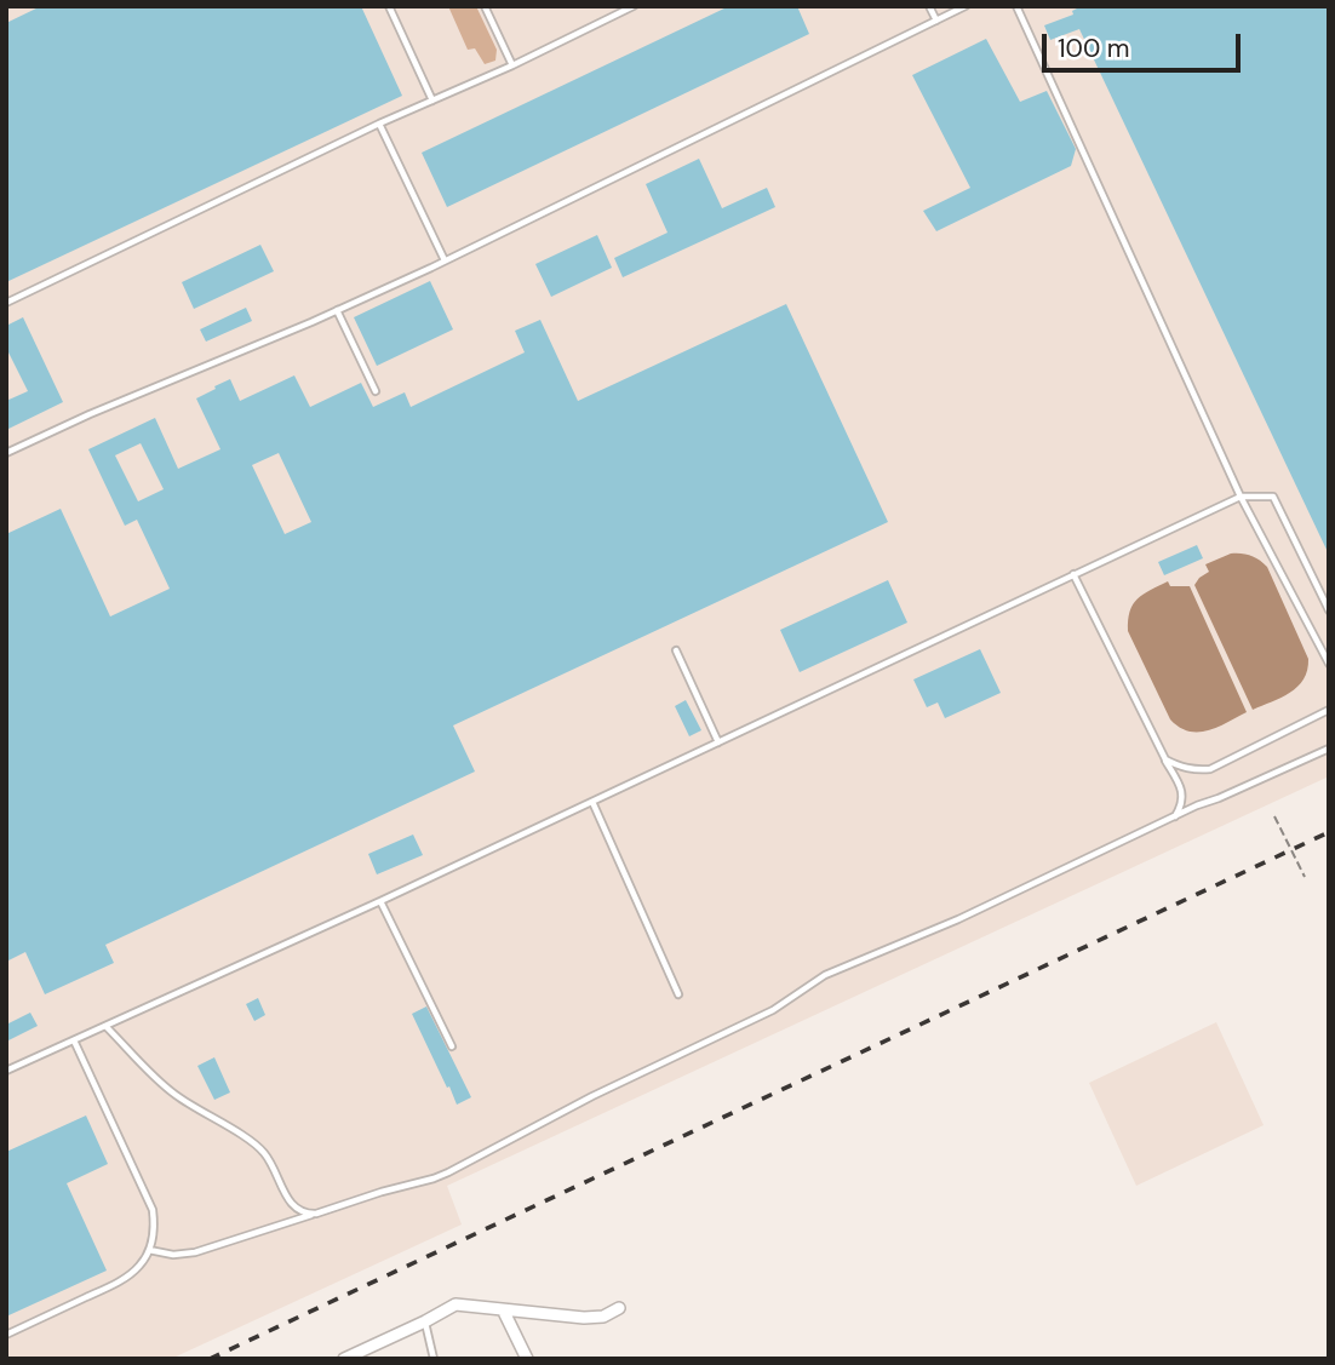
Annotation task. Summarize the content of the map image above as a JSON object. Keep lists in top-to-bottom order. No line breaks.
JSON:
{"scale_bar":"100 m"}
